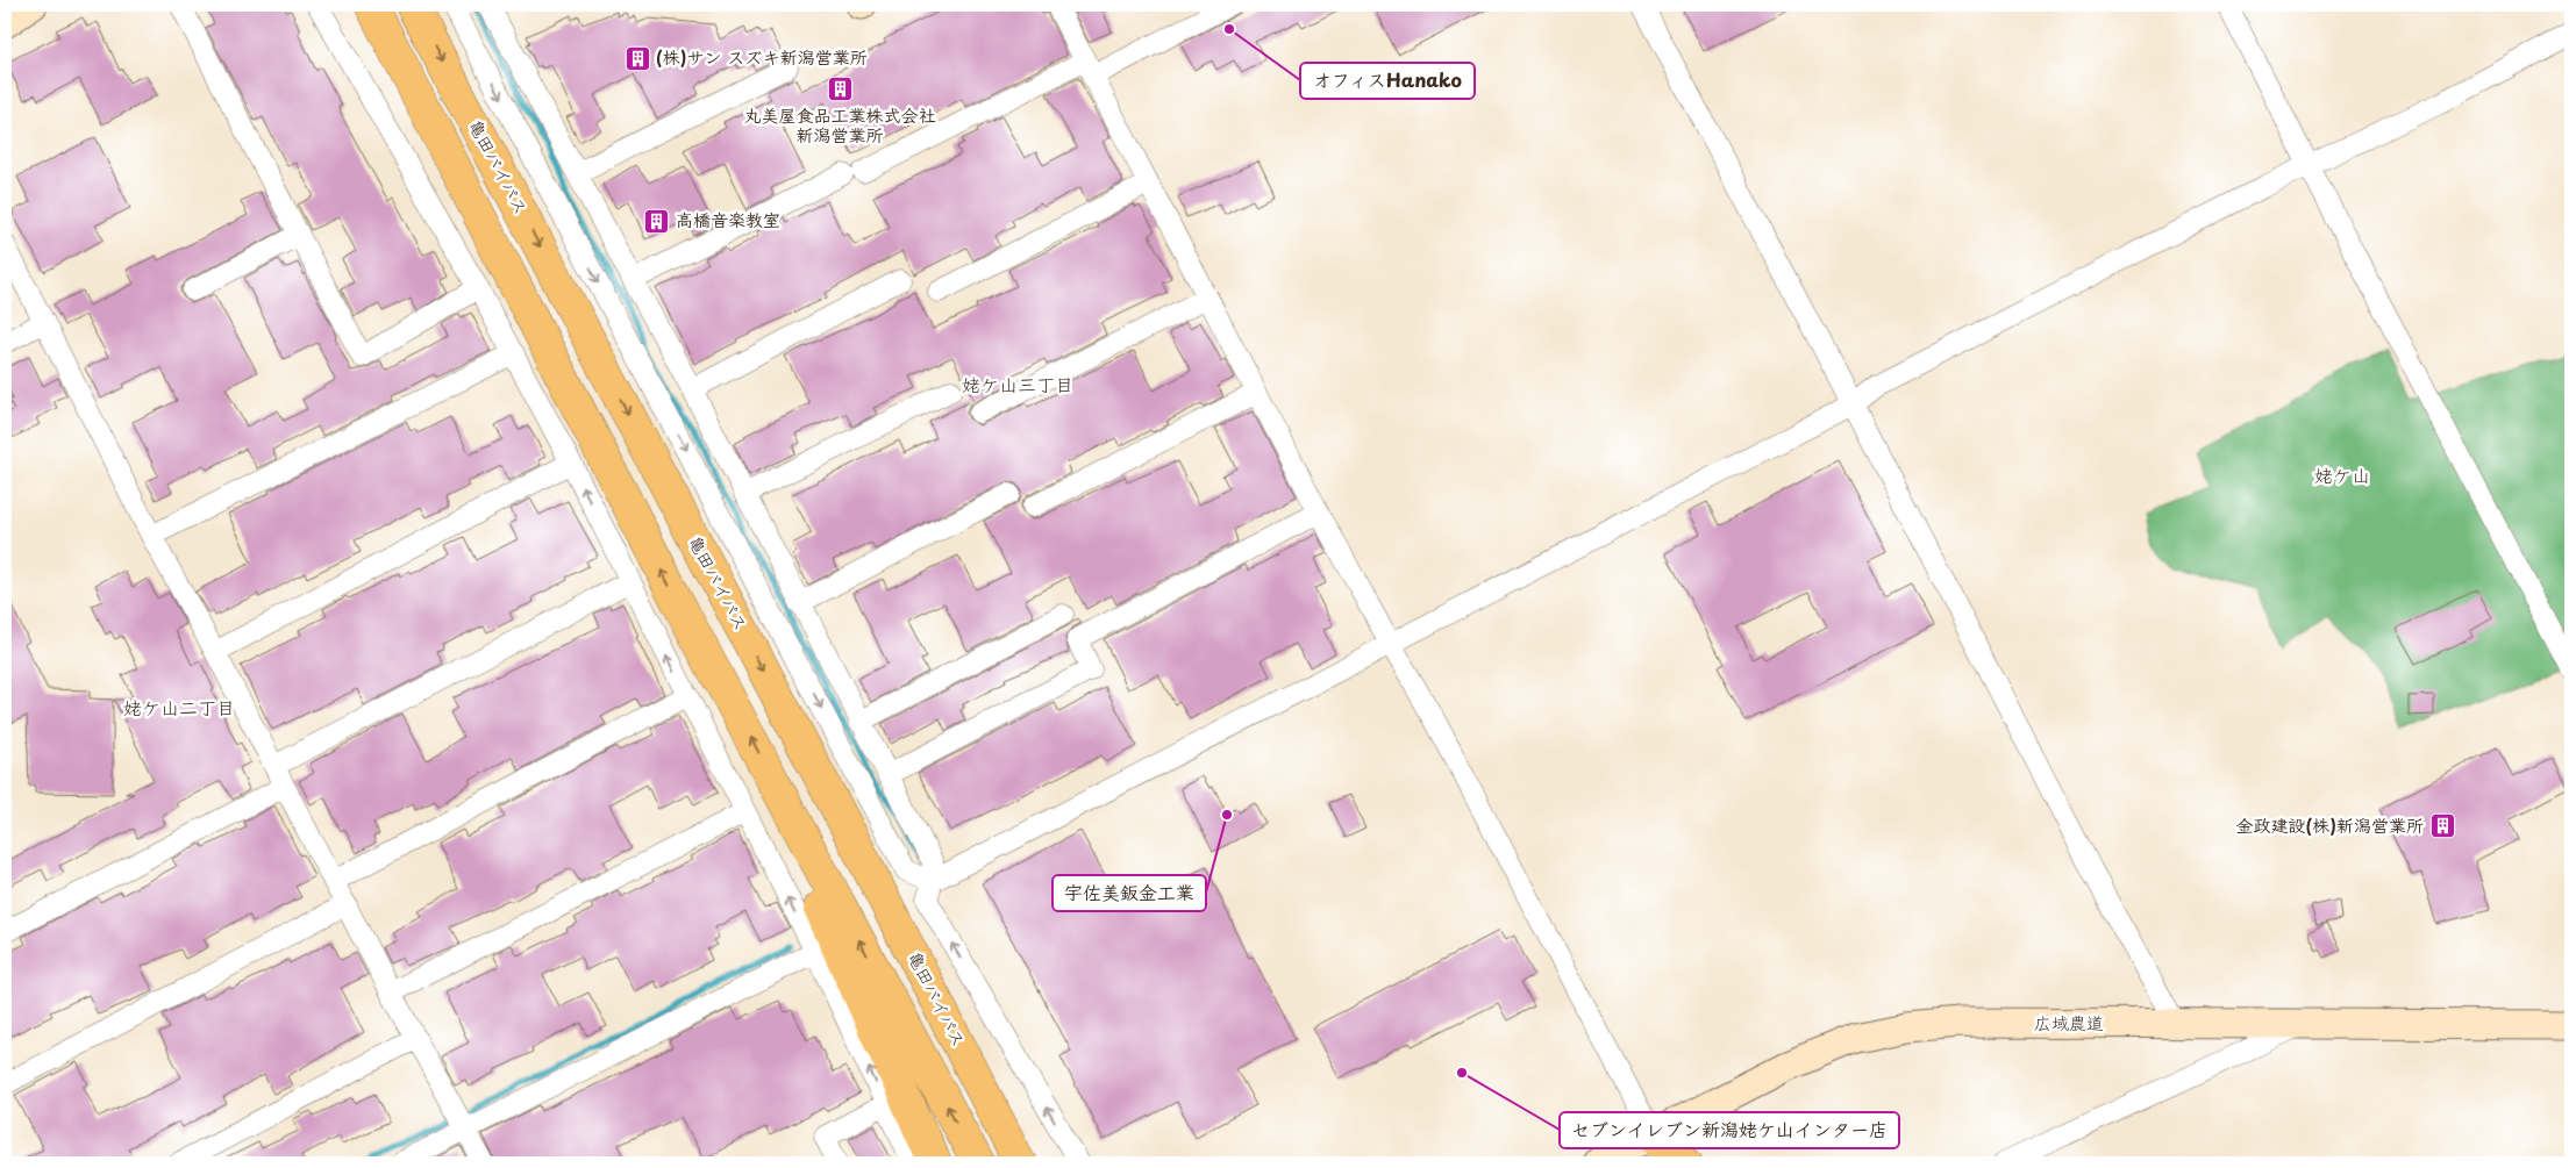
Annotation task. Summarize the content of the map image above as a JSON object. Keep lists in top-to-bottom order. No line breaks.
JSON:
{"streets":{"highway":["亀田バイパス"],"street":["広域農道"]},"districts":["姥ケ山三丁目","姥ケ山","姥ケ山二丁目"],"places":{"other":["オフィスHanako","宇佐美鈑金工業","セブンイレブン新潟姥ケ山インター店"],"building":["(株)サン スズキ新潟営業所","丸美屋食品工業株式会社 新潟営業所","高橋音楽教室","金政建設(株)新潟営業所"]}}
